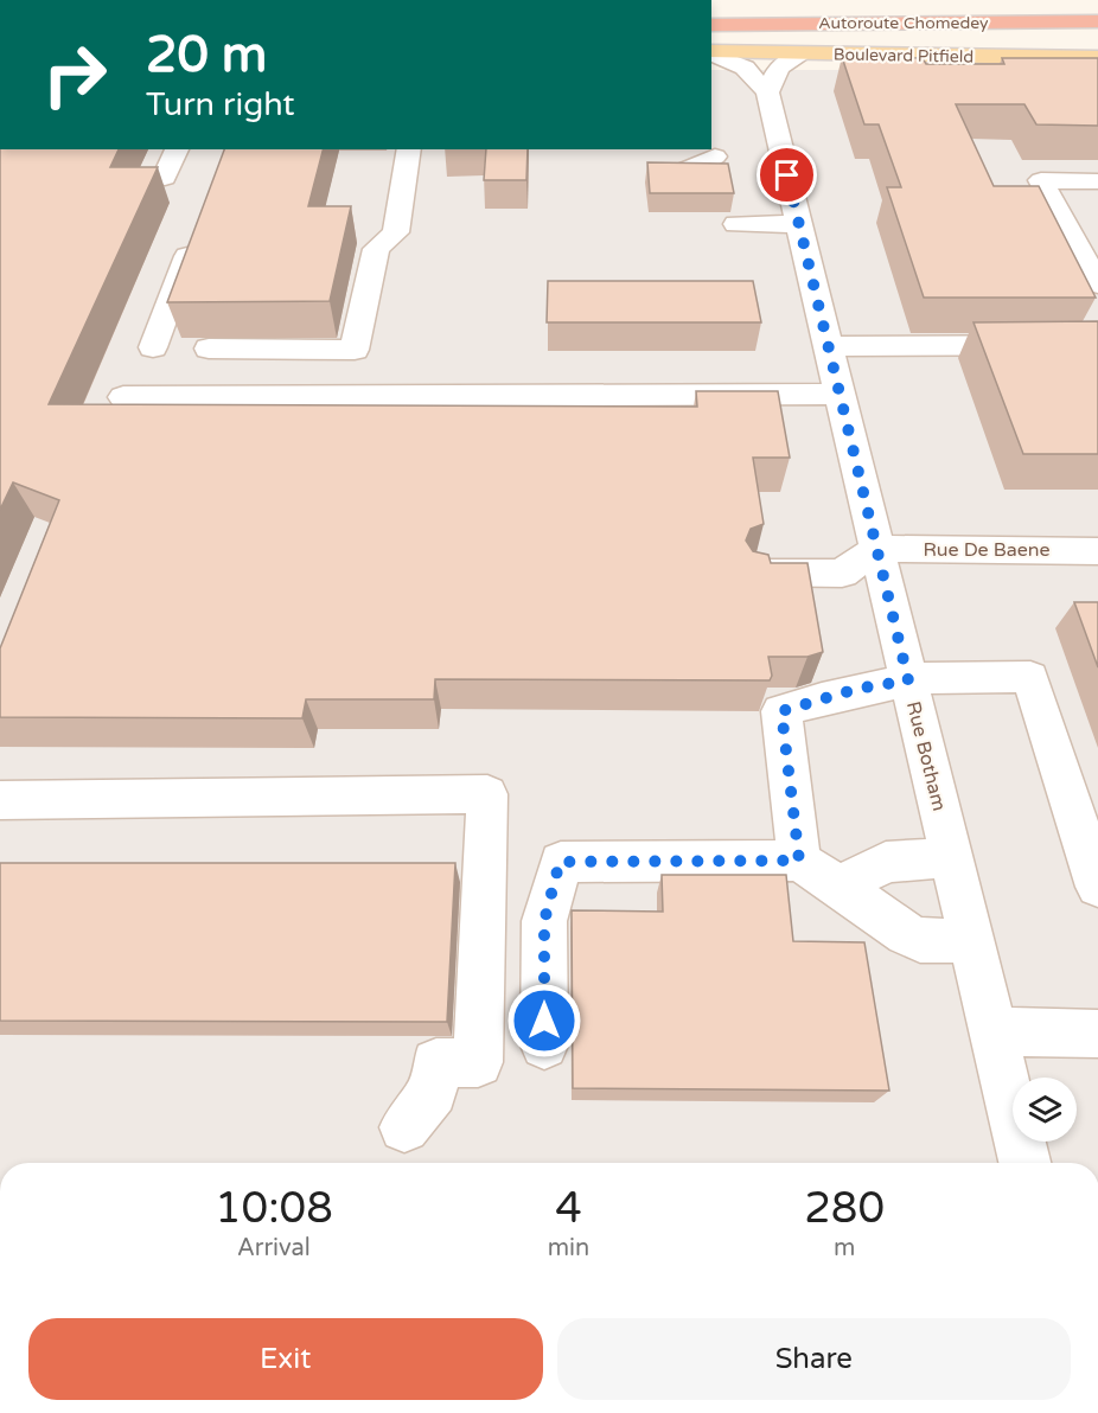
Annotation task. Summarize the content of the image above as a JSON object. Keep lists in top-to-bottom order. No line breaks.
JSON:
{"streets":{"highway":["Autoroute Chomedey"],"main road":["Boulevard Pitfield"],"street":["Rue De Baene","Rue Botham"]},"crossings":[["Rue De Baene","Rue Botham"]],"page":{"turn":["20 m","Turn right"],"eta":["10:08","Arrival","4","min","280","m"],"buttons":["Exit","Share"]}}
